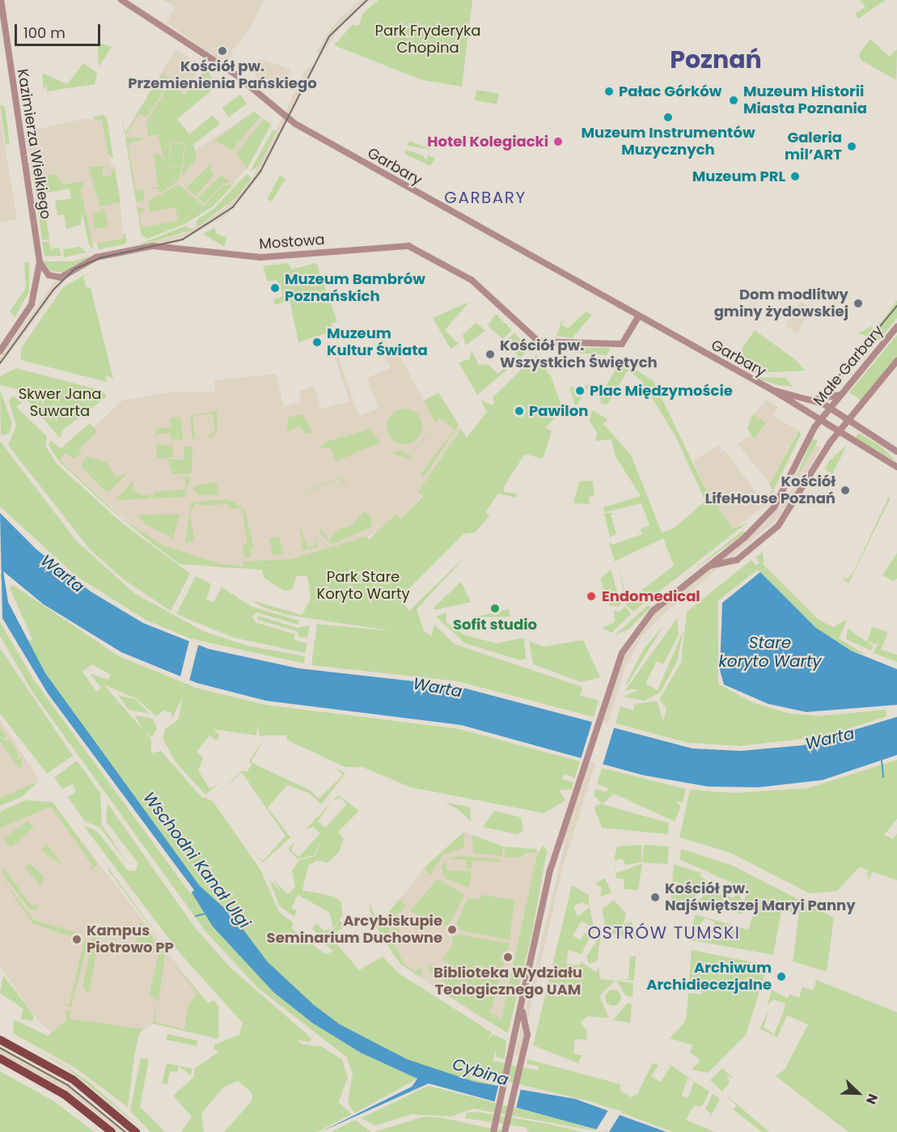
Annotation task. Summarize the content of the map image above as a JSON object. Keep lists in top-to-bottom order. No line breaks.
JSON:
{"streets":{"street":["Kazimierza Wielkiego","Garbary","Mostowa","Małe Garbary"]},"crossings":[["Kazimierza Wielkiego","Mostowa"],["Garbary","Mostowa"],["Garbary","Małe Garbary"]],"districts":["Poznań","GARBARY","OSTRÓW TUMSKI"],"water":["Warta","Stare koryto Warty","Wschodni Kanał Ulgi","Cybina"],"parks":["Park Fryderyka Chopina","Skwer Jana Suwarta","Park Stare Koryto Warty"],"places":["Kościół pw. Przemienienia Pańskiego","Pałac Górków","Muzeum Historii Miasta Poznania","Muzeum Instrumentów Muzycznych","Hotel Kolegiacki","Galeria mil’ART","Muzeum PRL","Muzeum Bambrów Poznańskich","Dom modlitwy gminy żydowskiej","Muzeum Kultur Świata","Kościół pw. Wszystkich Świętych","Plac Międzymoście","Pawilon","Kościół LifeHouse Poznań","Endomedical","Sofit studio","Kościół pw. Najświętszej Maryi Panny","Arcybiskupie Seminarium Duchowne","Kampus Piotrowo PP","Biblioteka Wydziału Teologicznego UAM","Archiwum Archidiecezjalne"],"scale_bar":"100 m","north":"bottom right"}
